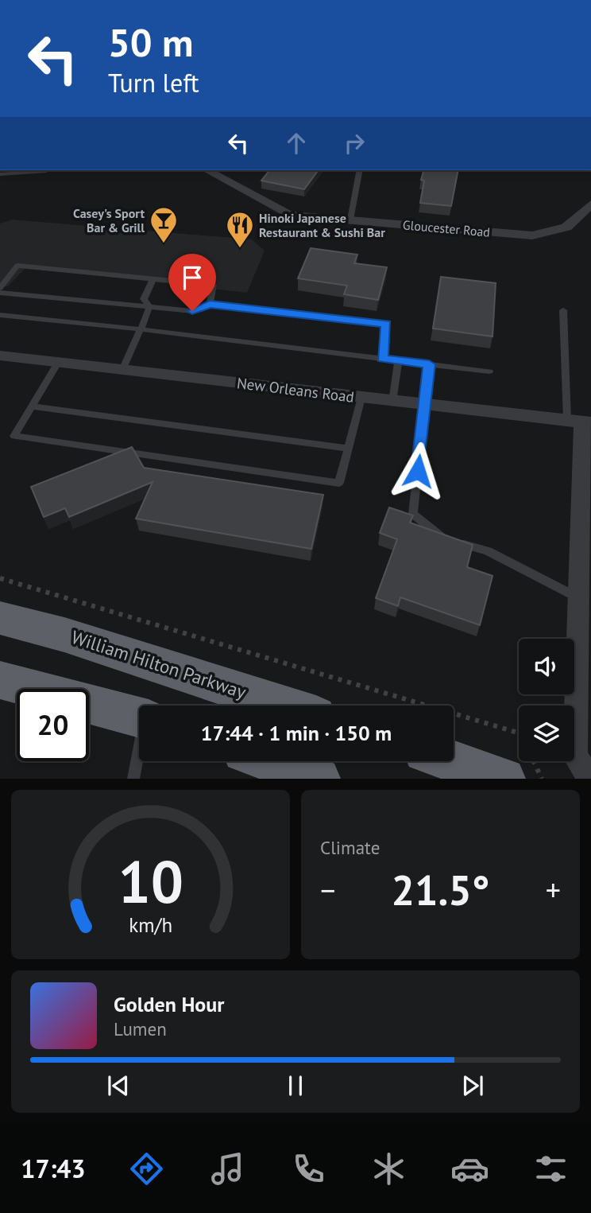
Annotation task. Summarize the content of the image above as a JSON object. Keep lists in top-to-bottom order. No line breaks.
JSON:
{"streets":{"highway":["William Hilton Parkway"],"street":["Gloucester Road","New Orleans Road"]},"places":{"bar":["Casey's Sport Bar & Grill"],"restaurant":["Hinoki Japanese Restaurant & Sushi Bar"]},"page":{"turn":["50 m","Turn left"],"limit":"20","trip":"17:44 · 1 min · 150 m","tile":"Climate","heat":["−","21.5°","+"],"song":["Golden Hour","Lumen"],"tabs":"17:43","gauge":["10","km/h"]}}
